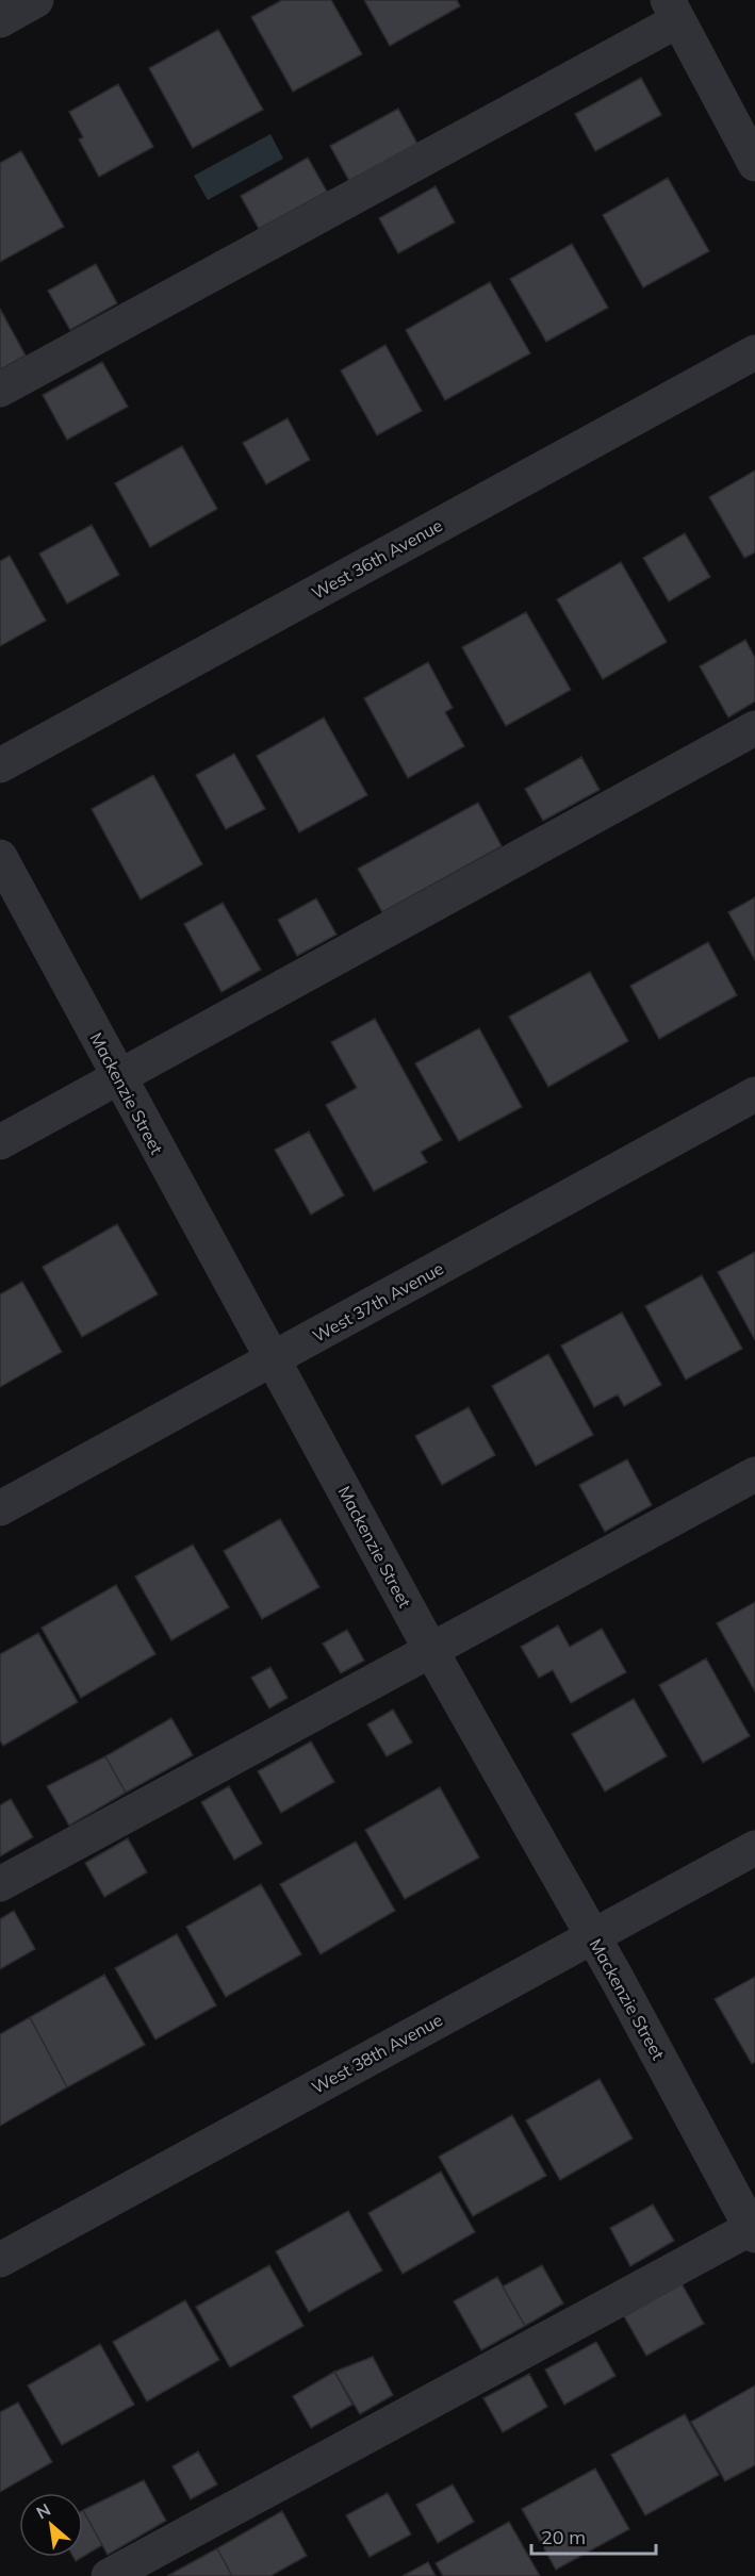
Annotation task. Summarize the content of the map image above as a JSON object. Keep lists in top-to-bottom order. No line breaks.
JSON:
{"streets":{"street":["West 36th Avenue","Mackenzie Street","West 37th Avenue","West 38th Avenue"]},"crossings":[["Mackenzie Street","West 37th Avenue"],["Mackenzie Street","West 38th Avenue"]],"scale_bar":"20 m","north":"top left"}
